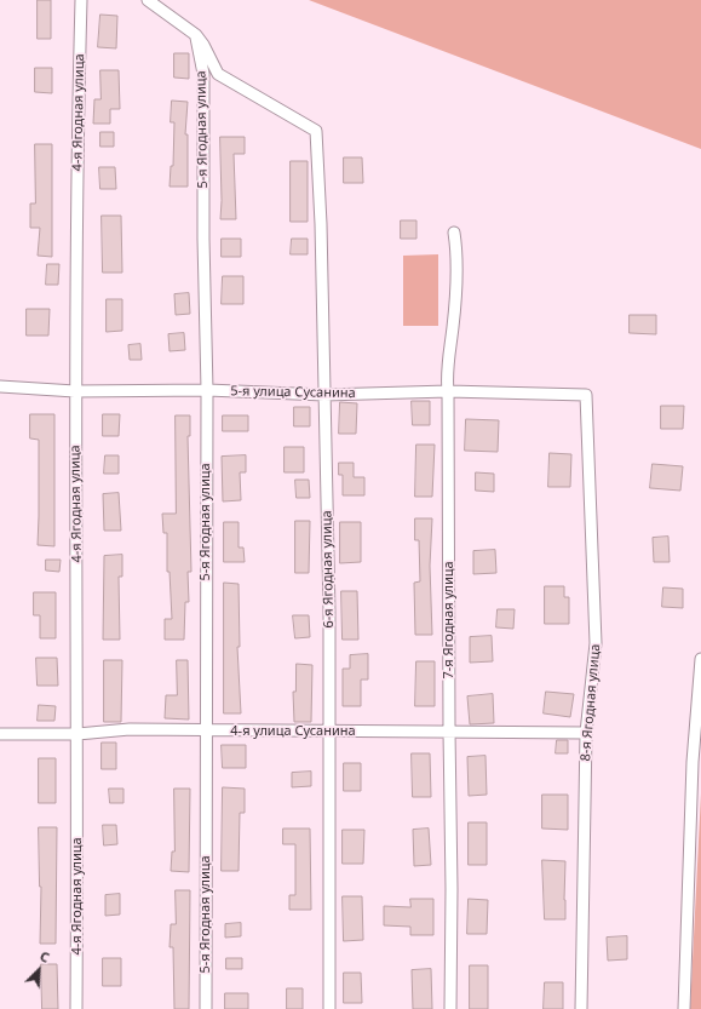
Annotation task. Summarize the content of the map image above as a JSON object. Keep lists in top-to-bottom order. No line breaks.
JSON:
{"streets":{"street":["4-я Ягодная улица","5-я Ягодная улица","5-я улица Сусанина","6-я Ягодная улица","7-я Ягодная улица","8-я Ягодная улица","4-я улица Сусанина"]},"crossings":[["4-я Ягодная улица","5-я улица Сусанина"],["4-я Ягодная улица","4-я улица Сусанина"],["5-я Ягодная улица","5-я улица Сусанина"],["5-я Ягодная улица","6-я Ягодная улица"],["5-я Ягодная улица","4-я улица Сусанина"],["5-я улица Сусанина","6-я Ягодная улица"],["5-я улица Сусанина","7-я Ягодная улица"],["5-я улица Сусанина","8-я Ягодная улица"],["6-я Ягодная улица","4-я улица Сусанина"],["7-я Ягодная улица","4-я улица Сусанина"],["8-я Ягодная улица","4-я улица Сусанина"]],"north":"top right"}
